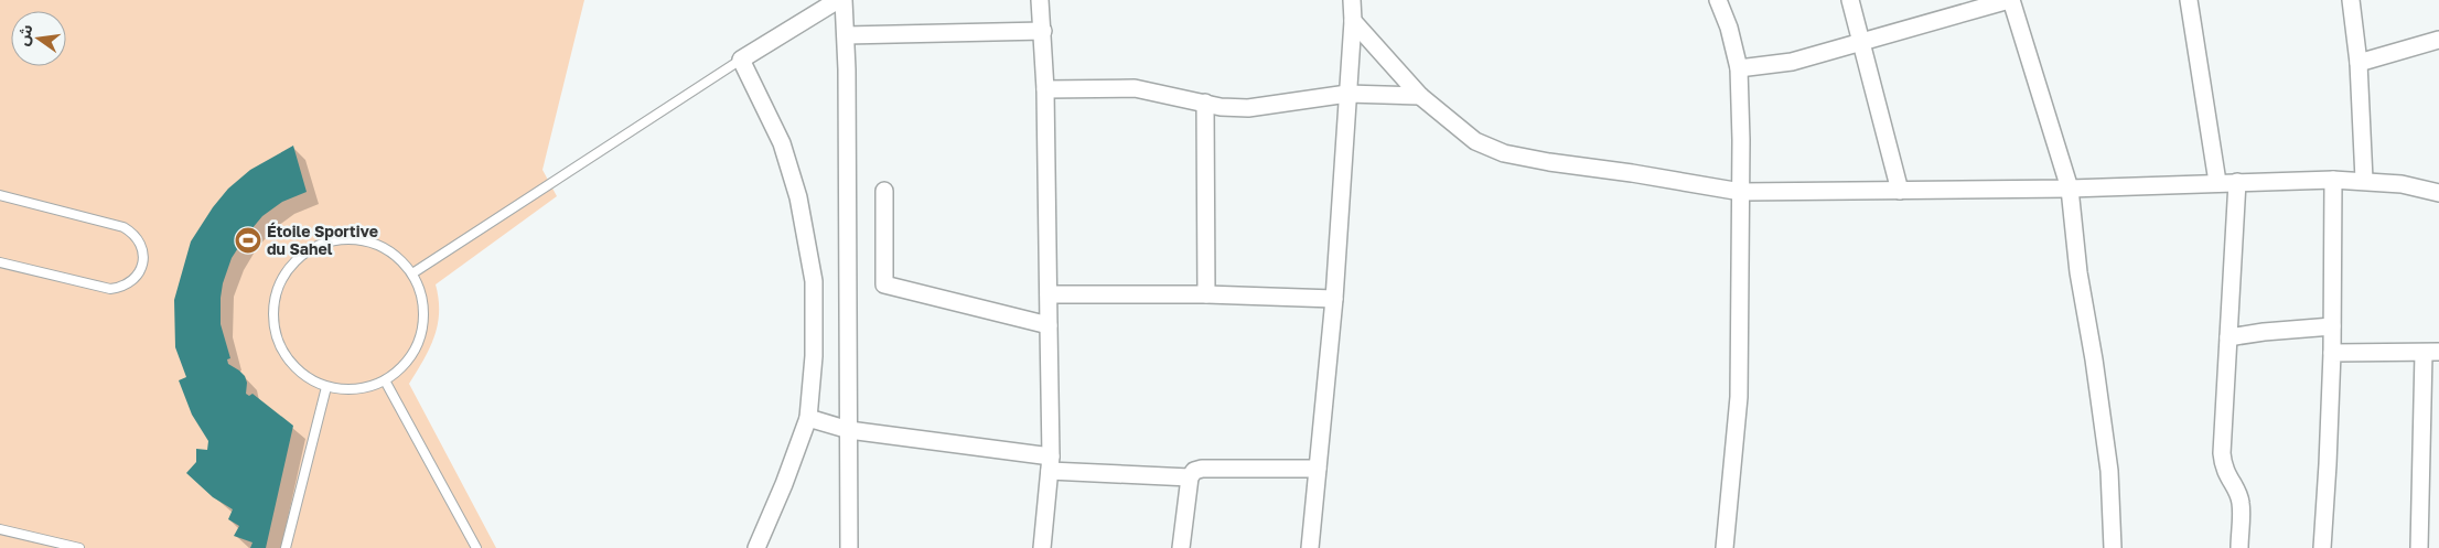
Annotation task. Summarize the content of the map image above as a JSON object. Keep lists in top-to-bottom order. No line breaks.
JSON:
{"places":{"sports":["Étoile Sportive du Sahel"]},"north":"left"}
